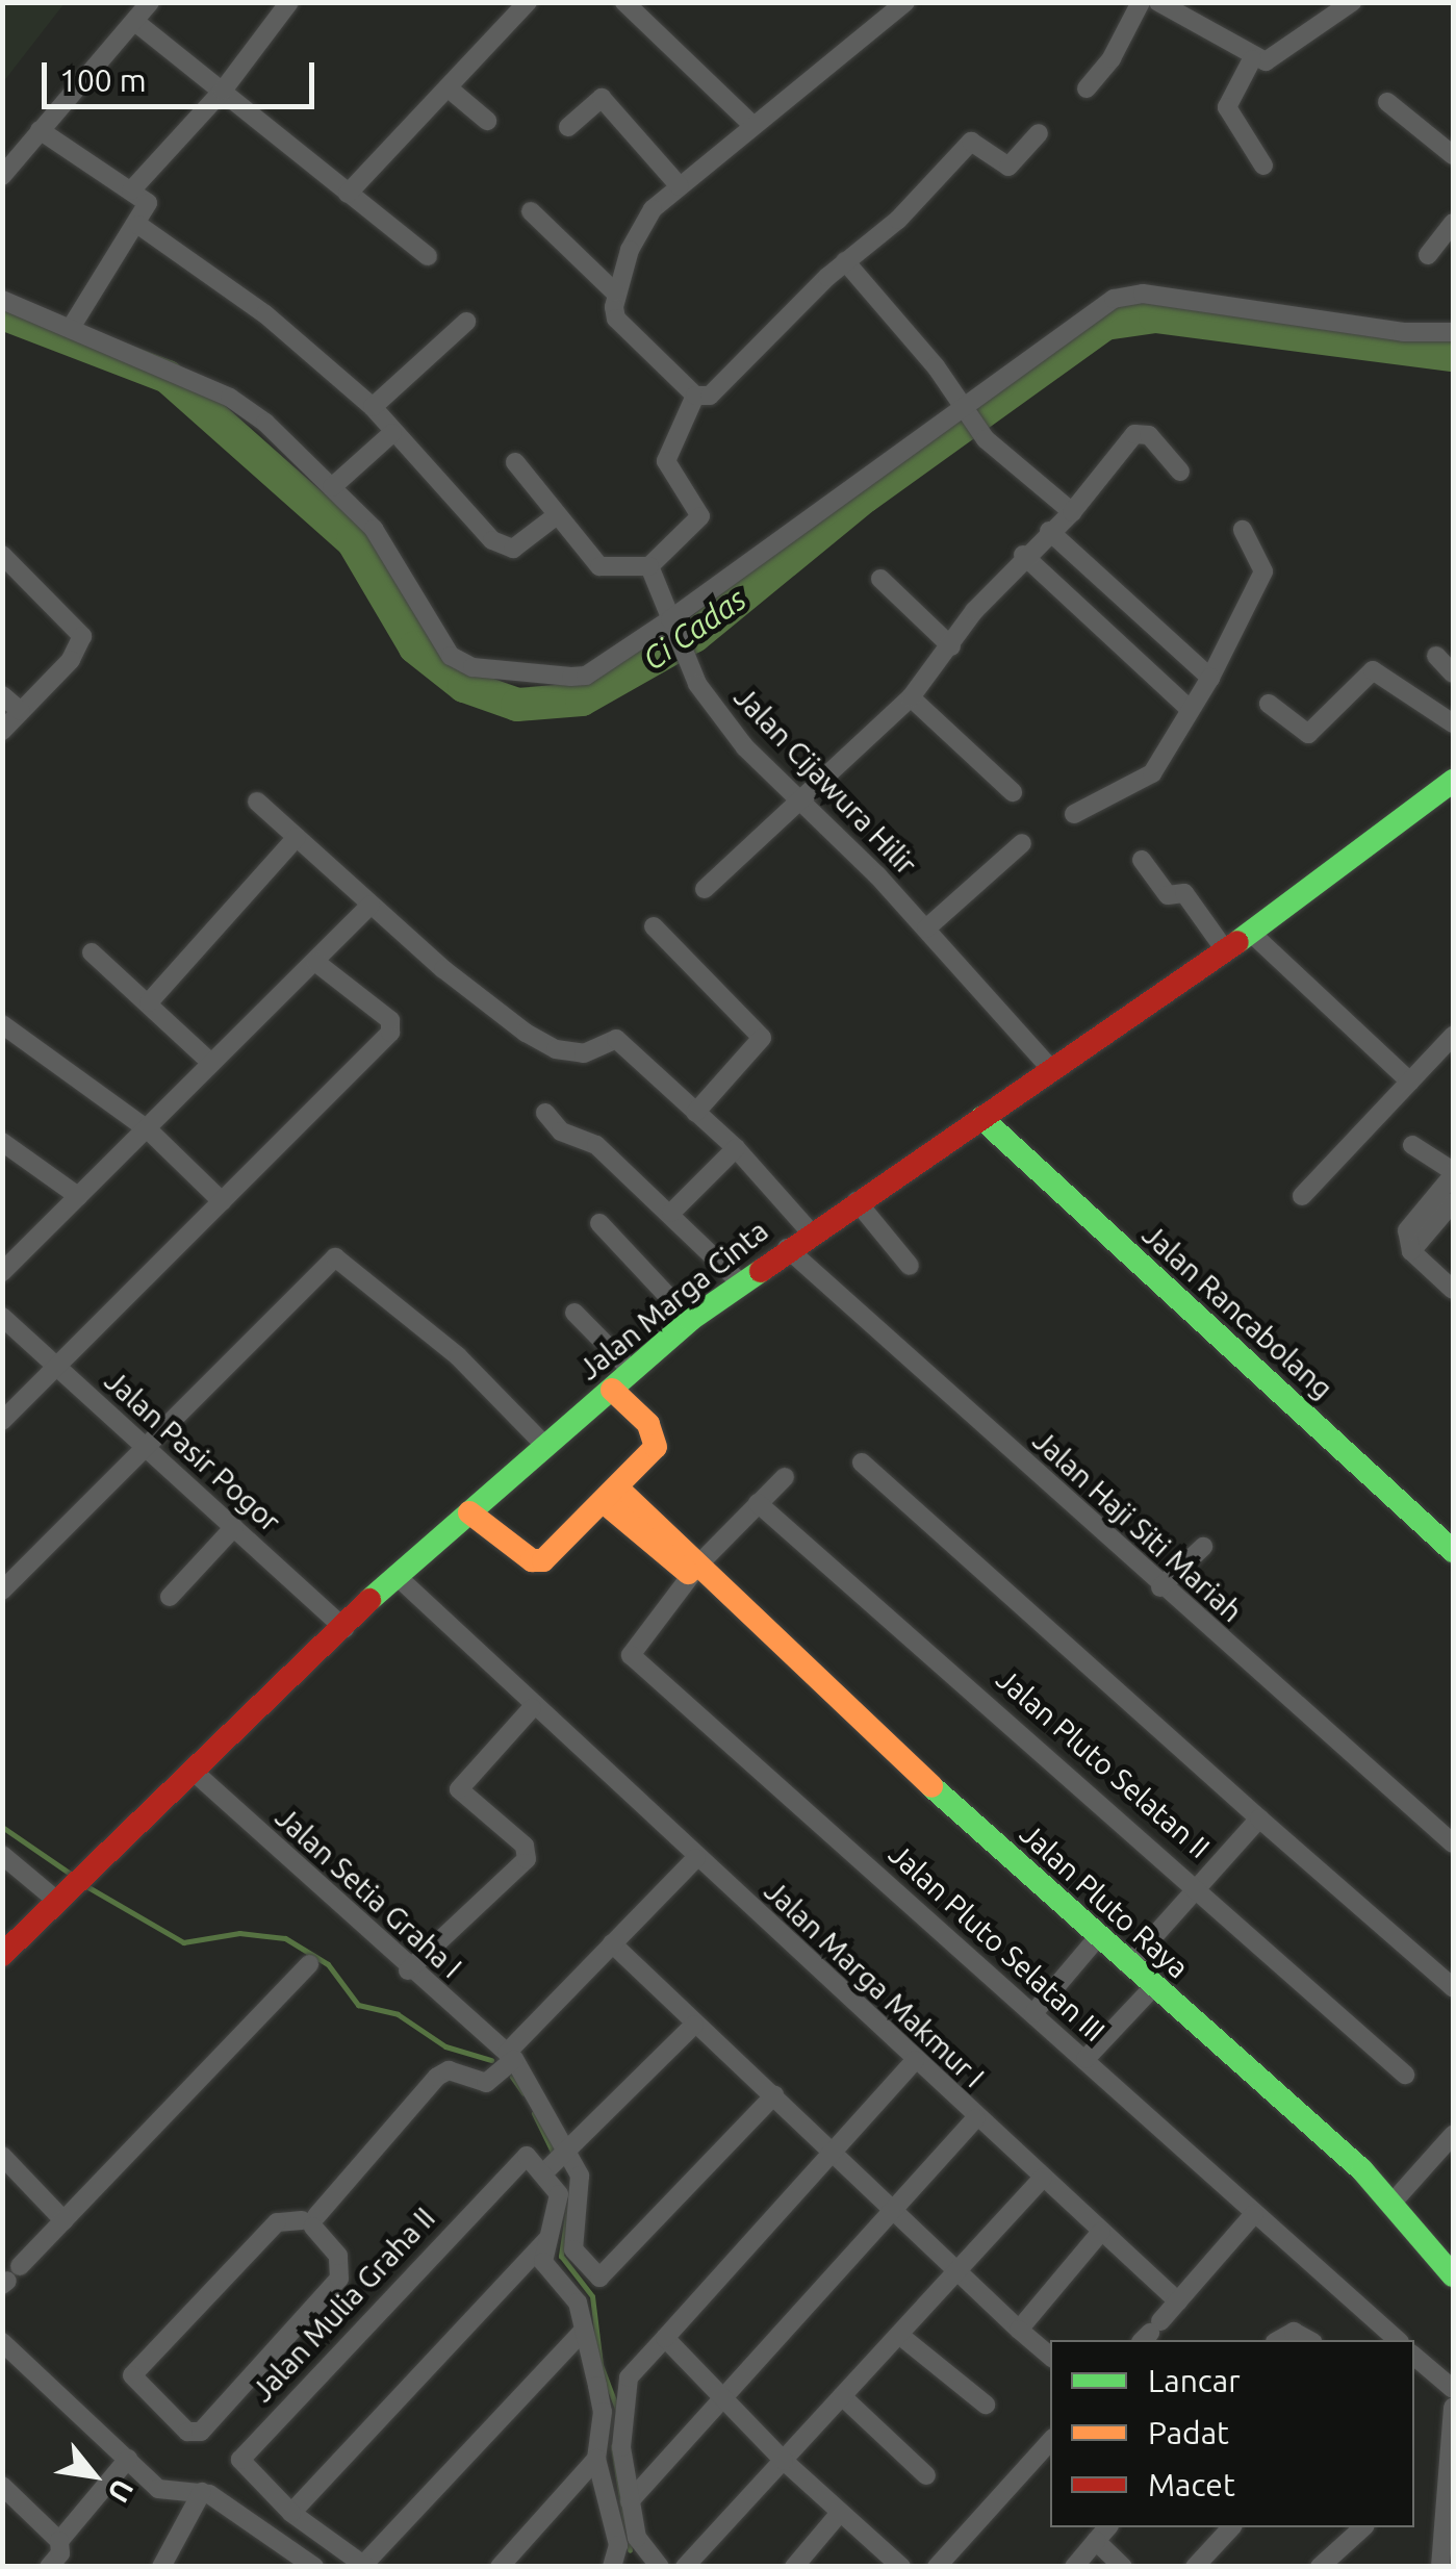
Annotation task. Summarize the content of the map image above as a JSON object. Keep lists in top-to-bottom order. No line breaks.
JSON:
{"streets":{"street":["Jalan Cijawura Hilir","Jalan Marga Cinta","Jalan Rancabolang","Jalan Pasir Pogor","Jalan Haji Siti Mariah","Jalan Pluto Selatan II","Jalan Setia Graha I","Jalan Pluto Raya","Jalan Pluto Selatan III","Jalan Marga Makmur I","Jalan Mulia Graha II"]},"crossings":[["Jalan Cijawura Hilir","Jalan Marga Cinta"],["Jalan Marga Cinta","Jalan Rancabolang"],["Jalan Marga Cinta","Jalan Pasir Pogor"],["Jalan Marga Cinta","Jalan Haji Siti Mariah"],["Jalan Marga Cinta","Jalan Setia Graha I"],["Jalan Marga Cinta","Jalan Marga Makmur I"],["Jalan Pluto Raya","Jalan Pluto Selatan III"]],"water":["Ci Cadas"],"legend":["Lancar","Padat","Macet"],"scale_bar":"100 m","north":"bottom right"}
